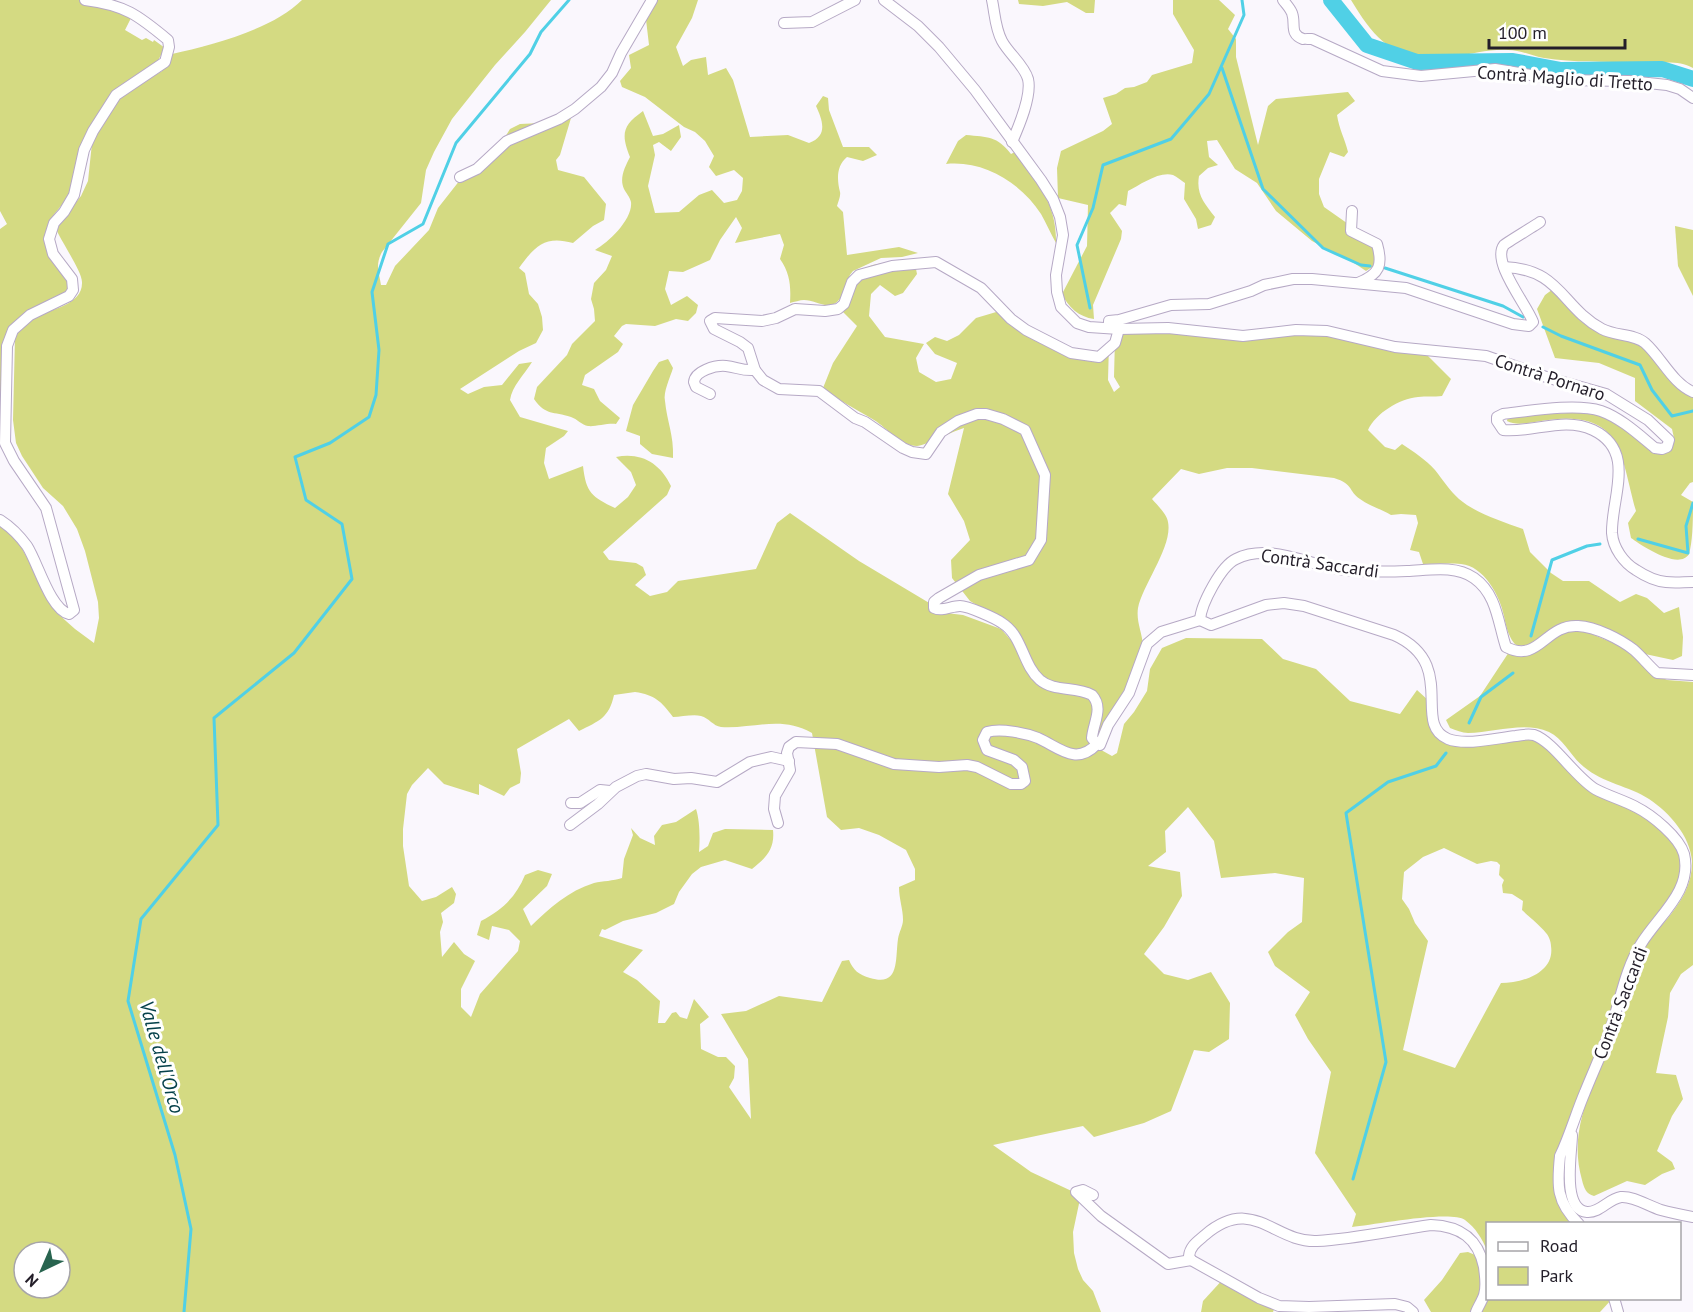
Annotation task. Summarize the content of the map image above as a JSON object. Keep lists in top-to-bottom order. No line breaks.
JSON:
{"streets":{"street":["Contrà Maglio di Tretto","Contrà Pornaro","Contrà Saccardi"]},"water":["Valle dell'Orco"],"legend":["Road","Park"],"scale_bar":"100 m","north":"bottom left"}
